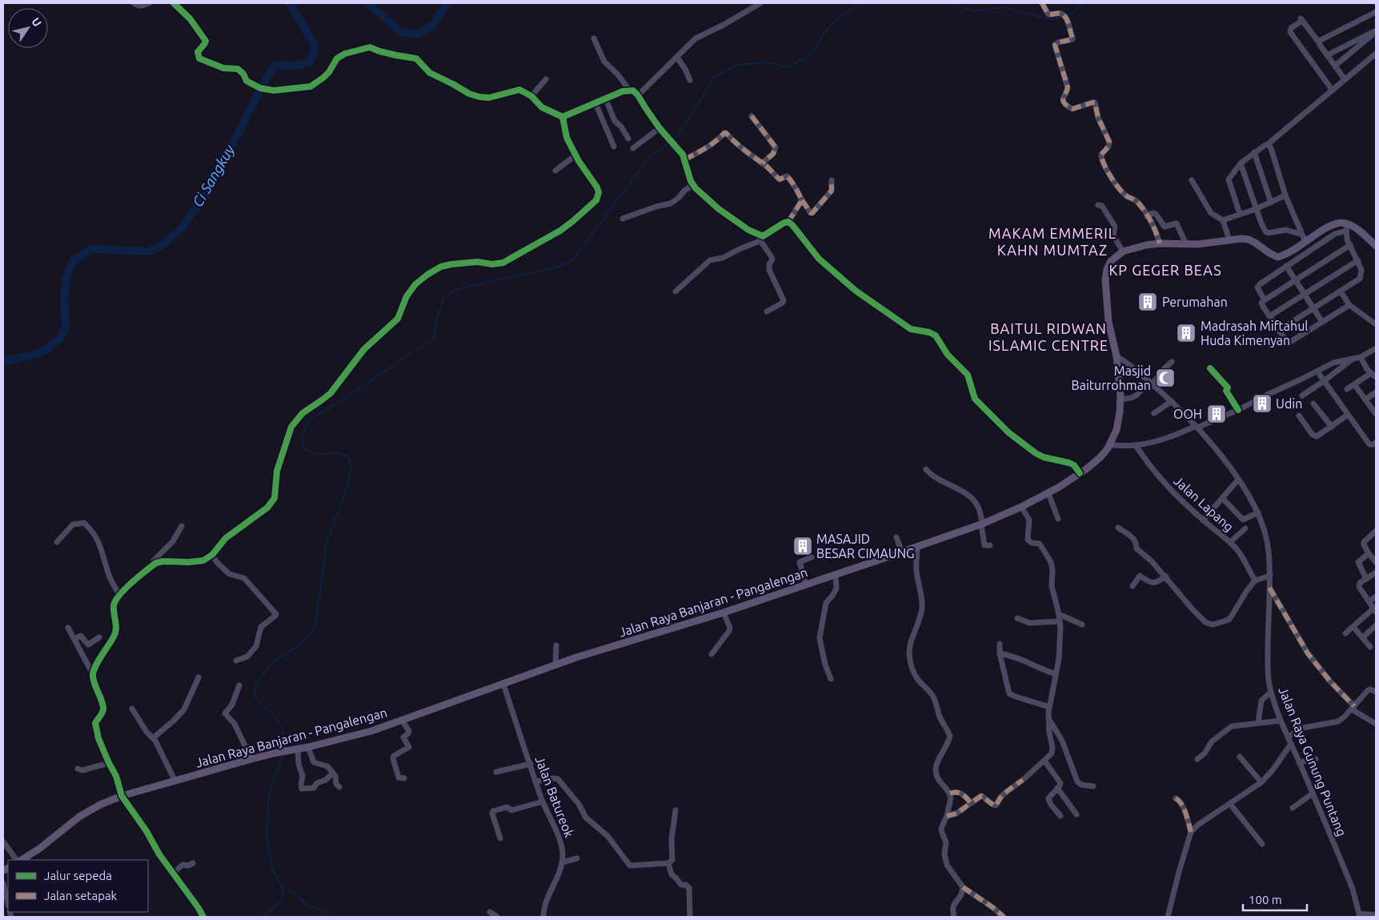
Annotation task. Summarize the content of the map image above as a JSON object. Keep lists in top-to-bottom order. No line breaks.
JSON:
{"streets":{"main road":["Jalan Raya Banjaran - Pangalengan"],"street":["Jalan Lapang","Jalan Raya Gunung Puntang","Jalan Batureok"]},"crossings":[["Jalan Raya Banjaran - Pangalengan","Jalan Raya Gunung Puntang"],["Jalan Raya Banjaran - Pangalengan","Jalan Batureok"]],"districts":["MAKAM EMMERIL KAHN MUMTAZ","KP GEGER BEAS","BAITUL RIDWAN ISLAMIC CENTRE"],"water":["Ci Sangkuy"],"places":{"building":["Perumahan","Madrasah Miftahul Huda Kimenyan","Udin","OOH","MASAJID BESAR CIMAUNG"],"mosque":["Masjid Baiturrohman"]},"legend":["Jalur sepeda","Jalan setapak"],"scale_bar":"100 m","north":"top right"}
